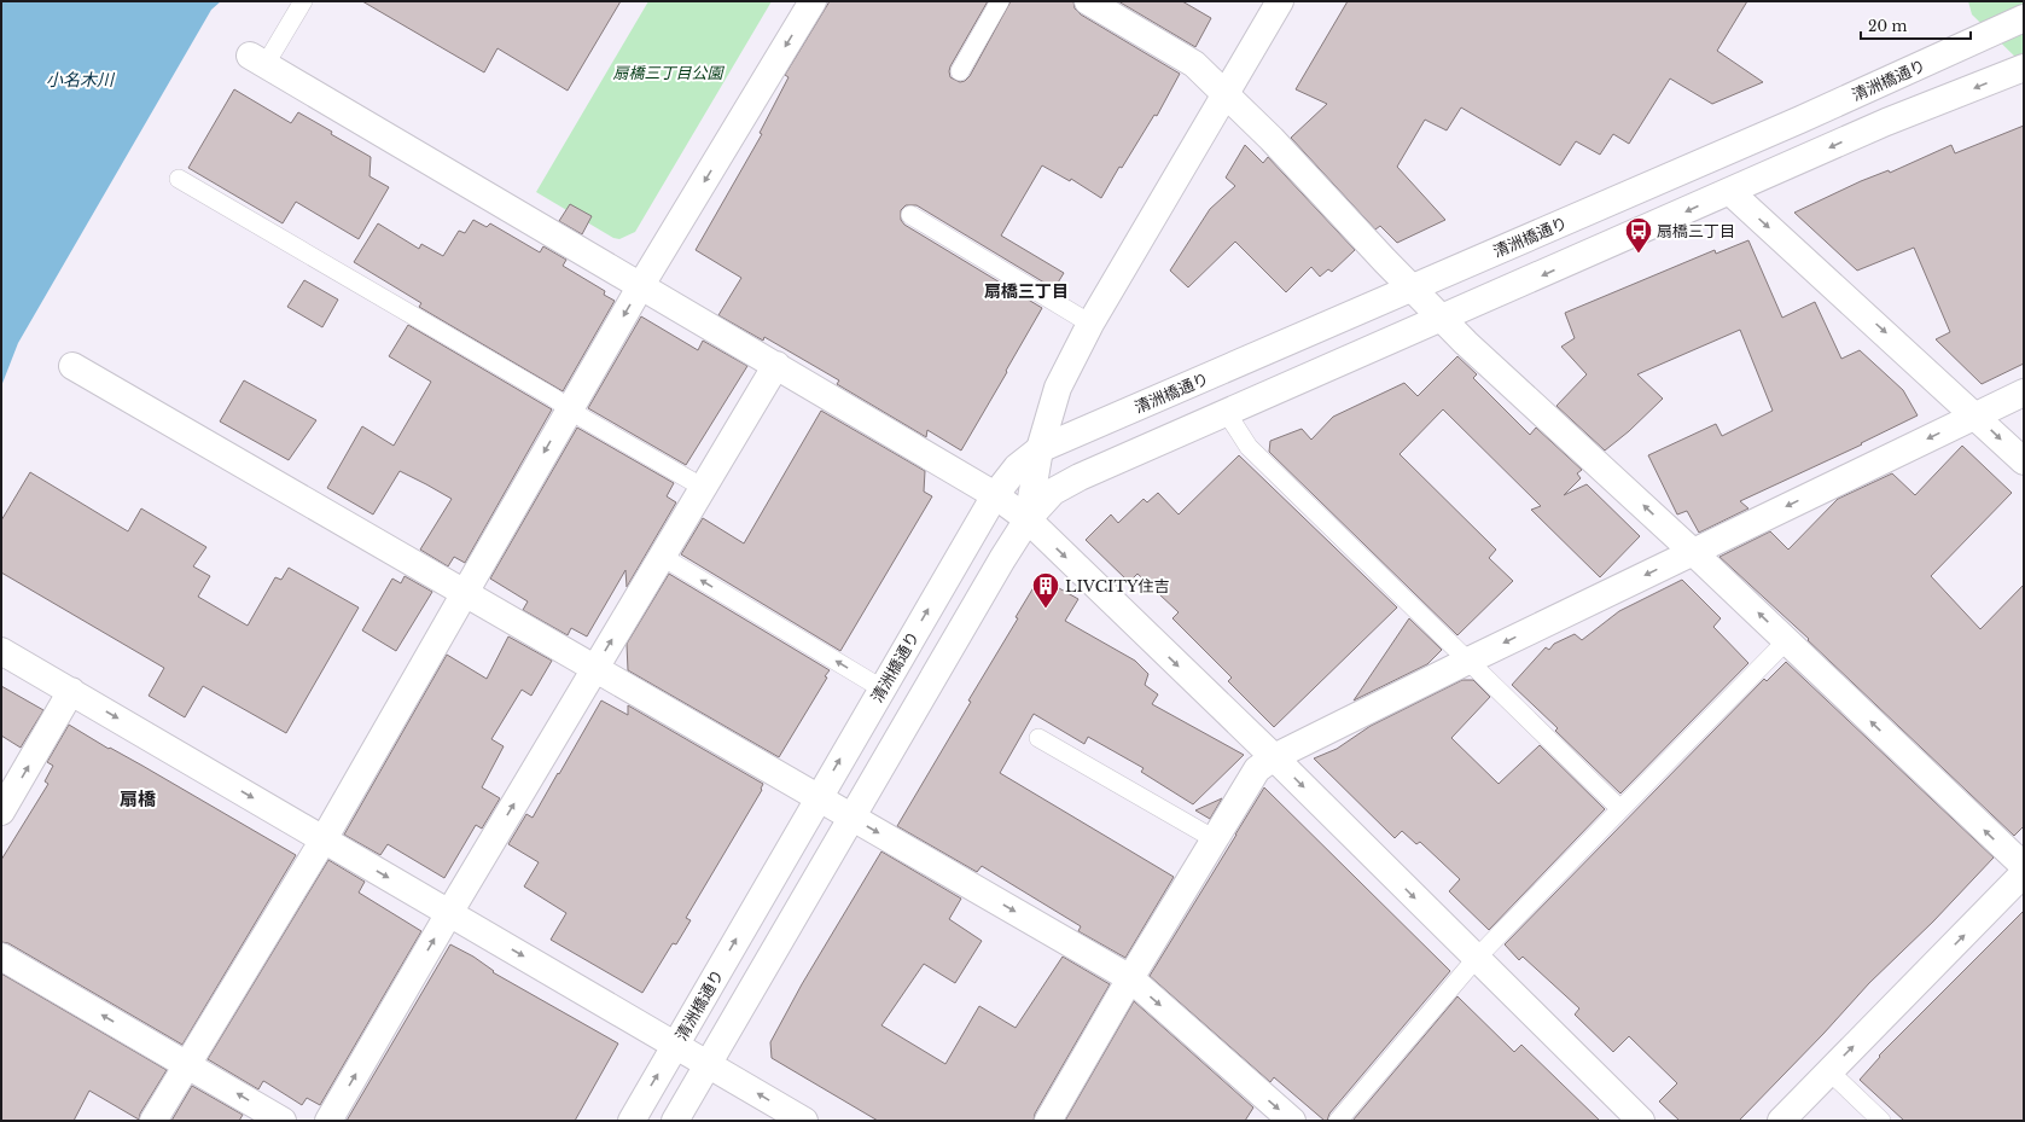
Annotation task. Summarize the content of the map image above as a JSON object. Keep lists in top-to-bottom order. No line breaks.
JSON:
{"streets":{"street":["清洲橋通り"]},"districts":["扇橋三丁目","扇橋"],"water":["小名木川"],"parks":["扇橋三丁目公園"],"places":{"bus stop":["扇橋三丁目"],"building":["LIVCITY住吉"]},"scale_bar":"20 m"}
